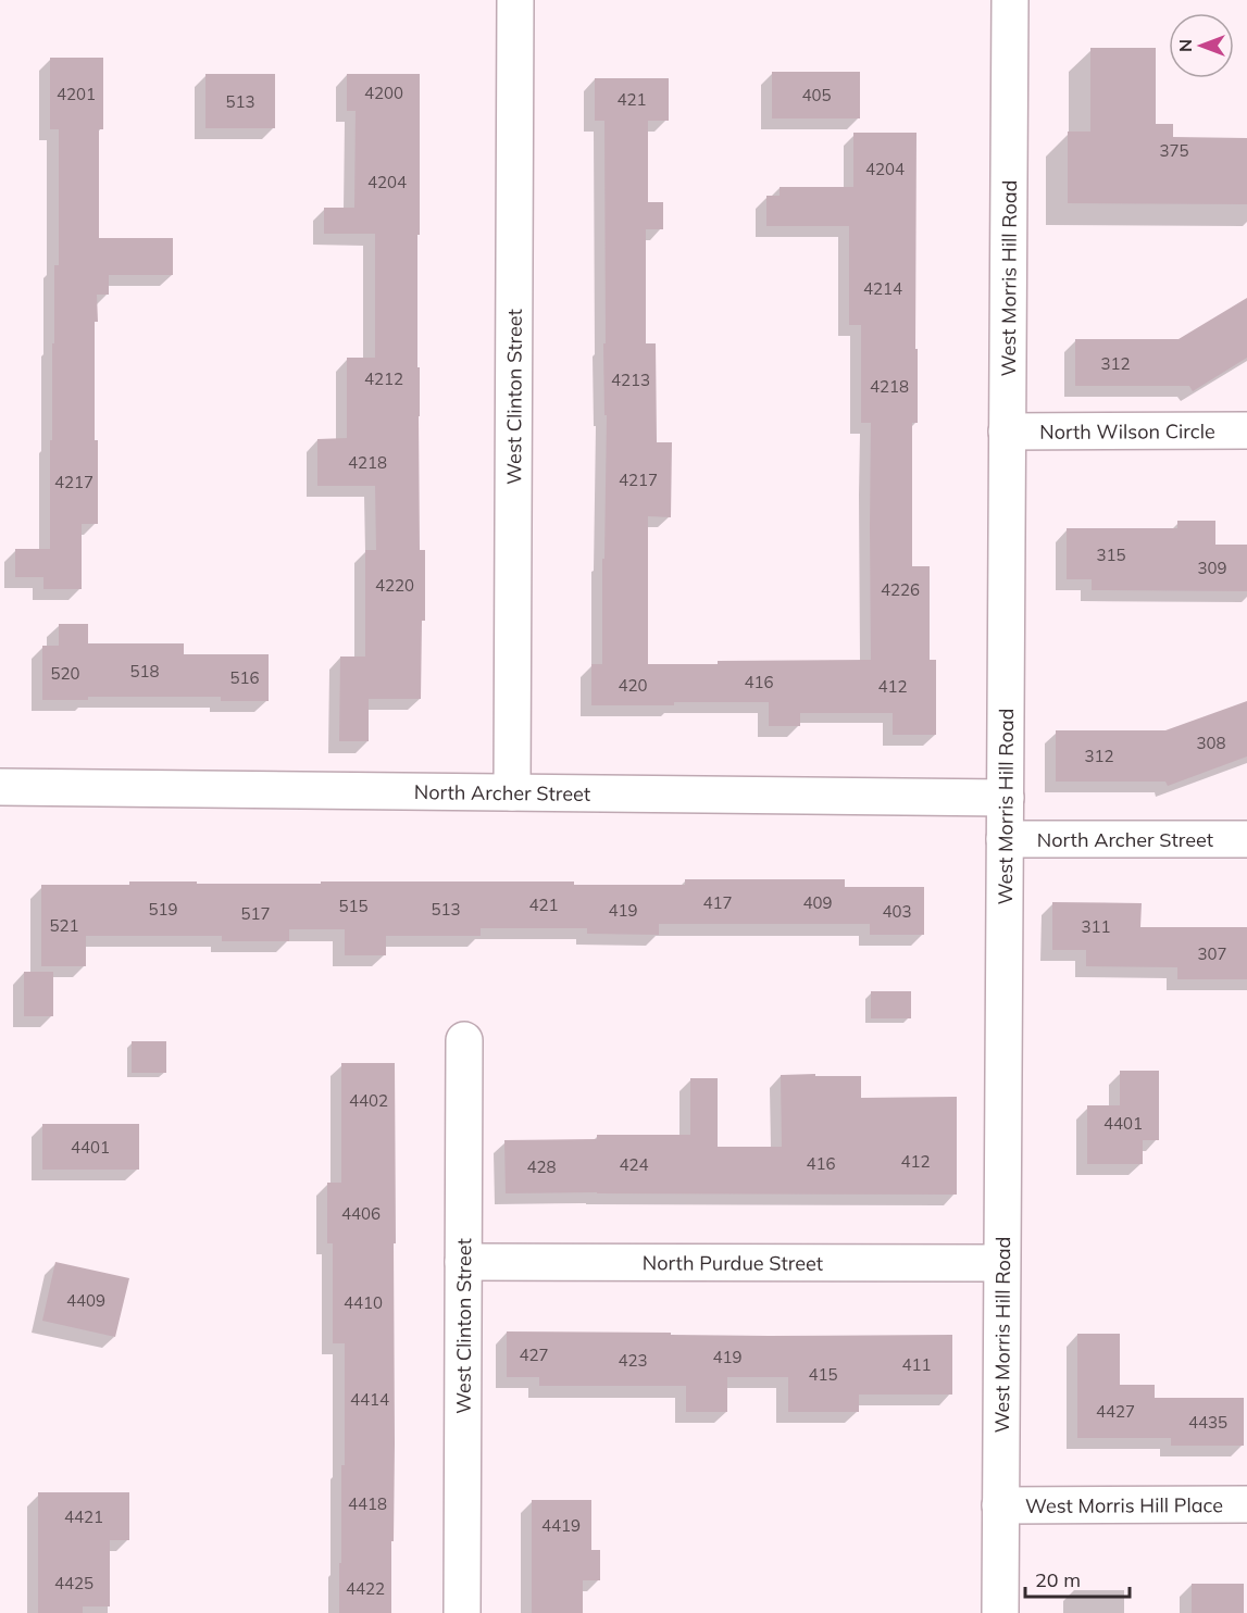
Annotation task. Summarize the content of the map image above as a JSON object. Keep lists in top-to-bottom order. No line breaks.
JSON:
{"streets":{"street":["West Morris Hill Road","West Clinton Street","North Wilson Circle","North Archer Street","North Purdue Street","West Morris Hill Place"]},"crossings":[["West Morris Hill Road","North Wilson Circle"],["West Morris Hill Road","North Archer Street"],["West Morris Hill Road","North Purdue Street"],["West Morris Hill Road","West Morris Hill Place"],["West Clinton Street","North Archer Street"],["West Clinton Street","North Purdue Street"]],"house_numbers":["4200","4201","405","421","513","375","4204","4204","4214","312","4212","4213","4218","4218","4217","4217","315","309","4220","4226","518","520","516","416","420","412","308","312","417","409","421","515","519","513","419","403","517","521","311","307","4402","4401","4401","412","416","424","428","4406","4409","4410","427","419","423","411","415","4414","4427","4435","4418","4421","4419","4425","4422"],"scale_bar":"20 m","north":"left"}
